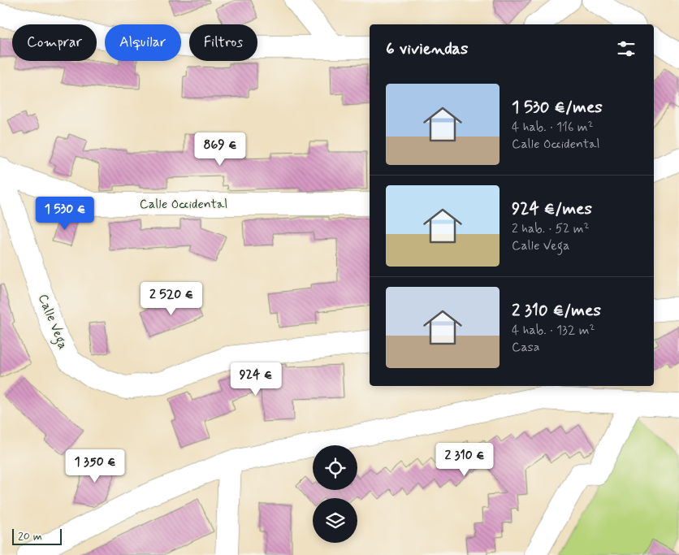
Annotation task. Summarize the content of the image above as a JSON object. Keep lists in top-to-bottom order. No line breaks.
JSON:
{"streets":{"street":["Calle Occidental","Calle Vega"]},"crossings":[["Calle Occidental","Calle Vega"]],"scale_bar":"20 m","page":{"chip":["Comprar","Alquilar","Filtros"],"heading":"6 viviendas","list":[{"name":"1 530 €/mes","note":"4 hab. · 116 m² · Calle Occidental"},{"name":"924 €/mes","note":"2 hab. · 52 m² · Calle Vega"},{"name":"2 310 €/mes","note":"4 hab. · 132 m² · Casa"}],"price":["869 €","1 530 €","2 520 €","924 €","2 310 €","1 350 €"],"scale":"20 m"}}
